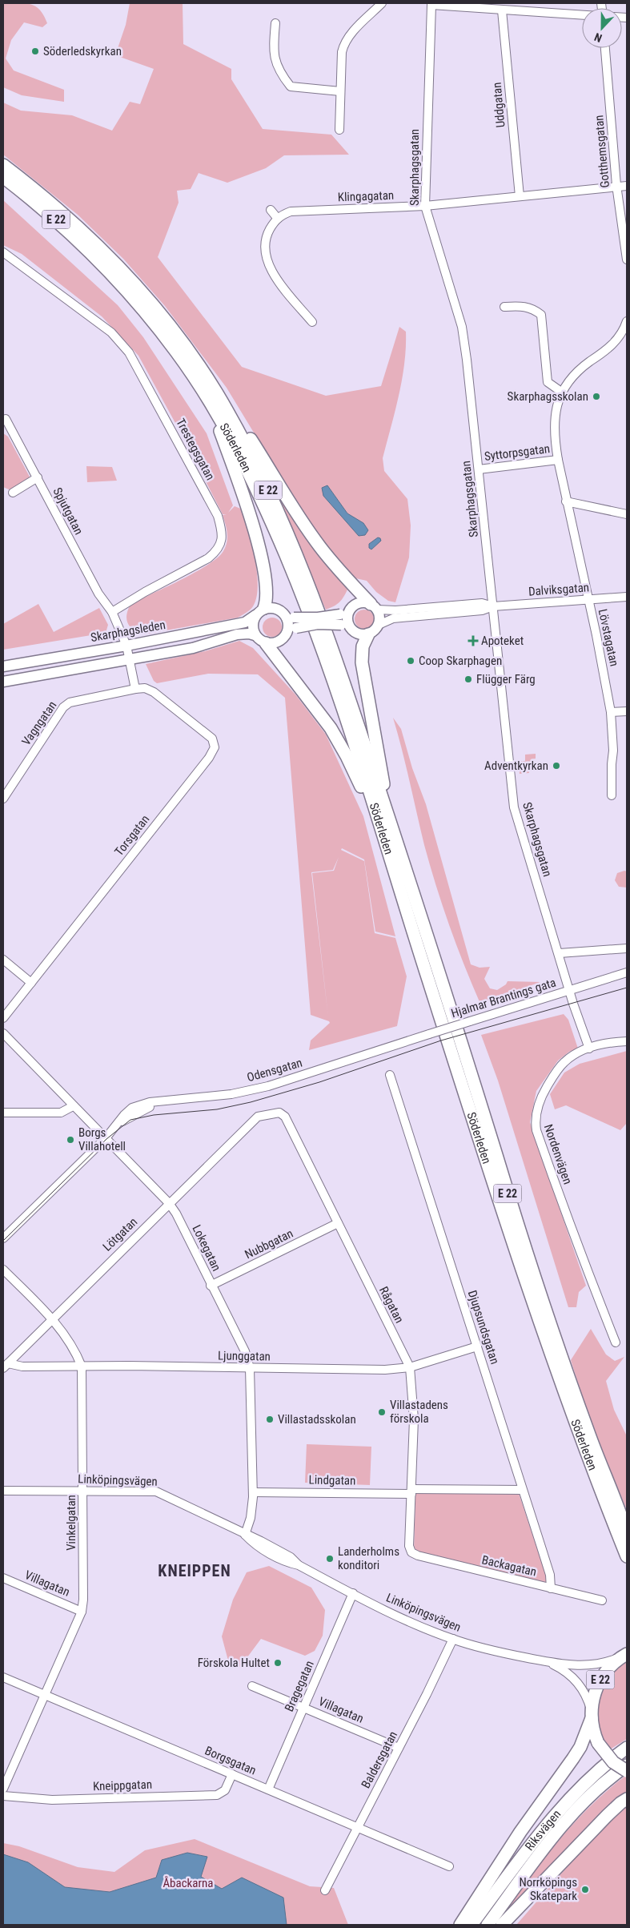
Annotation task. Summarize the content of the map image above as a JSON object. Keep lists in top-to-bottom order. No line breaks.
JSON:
{"streets":{"highway":["E 22","Söderleden","Riksvägen"],"main road":["Skarphagsleden"],"street":["Uddgatan","Gotthemsgatan","Skarphagsgatan","Klingagatan","Trestegsgatan","Syttorpsgatan","Spjutgatan","Dalviksgatan","Lövstagatan","Vagngatan","Torsgatan","Hjalmar Brantings gata","Odensgatan","Nordenvägen","Lötgatan","Nubbgatan","Lokegatan","Rågatan","Djupsundsgatan","Ljunggatan","Linköpingsvägen","Lindgatan","Vinkelgatan","Backagatan","Villagatan","Bragegatan","Baldersgatan","Borgsgatan","Kneippgatan"]},"crossings":[["Uddgatan","Klingagatan"],["Gotthemsgatan","Klingagatan"],["Skarphagsgatan","Klingagatan"],["Skarphagsgatan","Syttorpsgatan"],["Skarphagsgatan","Dalviksgatan"],["Skarphagsgatan","Hjalmar Brantings gata"],["E 22","Söderleden"],["E 22","Linköpingsvägen"],["Trestegsgatan","Spjutgatan"],["Syttorpsgatan","Lövstagatan"],["Dalviksgatan","Lövstagatan"],["Vagngatan","Torsgatan"],["Hjalmar Brantings gata","Odensgatan"],["Odensgatan","Lokegatan"],["Lötgatan","Lokegatan"],["Lötgatan","Rågatan"],["Lötgatan","Ljunggatan"],["Lötgatan","Vinkelgatan"],["Nubbgatan","Lokegatan"],["Nubbgatan","Rågatan"],["Lokegatan","Ljunggatan"],["Lokegatan","Linköpingsvägen"],["Lokegatan","Lindgatan"],["Rågatan","Ljunggatan"],["Rågatan","Lindgatan"],["Rågatan","Backagatan"],["Djupsundsgatan","Ljunggatan"],["Djupsundsgatan","Lindgatan"],["Djupsundsgatan","Backagatan"],["Ljunggatan","Vinkelgatan"],["Linköpingsvägen","Vinkelgatan"],["Linköpingsvägen","Bragegatan"],["Linköpingsvägen","Baldersgatan"],["Vinkelgatan","Villagatan"],["Vinkelgatan","Borgsgatan"],["Villagatan","Bragegatan"],["Villagatan","Baldersgatan"],["Bragegatan","Borgsgatan"],["Baldersgatan","Borgsgatan"],["Borgsgatan","Kneippgatan"]],"districts":["KNEIPPEN"],"parks":["Åbackarna"],"places":{"other":["Söderledskyrkan","Skarphagsskolan","Coop Skarphagen","Flügger Färg","Adventkyrkan","Borgs Villahotell","Villastadens förskola","Villastadsskolan","Landerholms konditori","Förskola Hultet","Norrköpings Skatepark"],"health":["Apoteket"]},"north":"bottom"}
